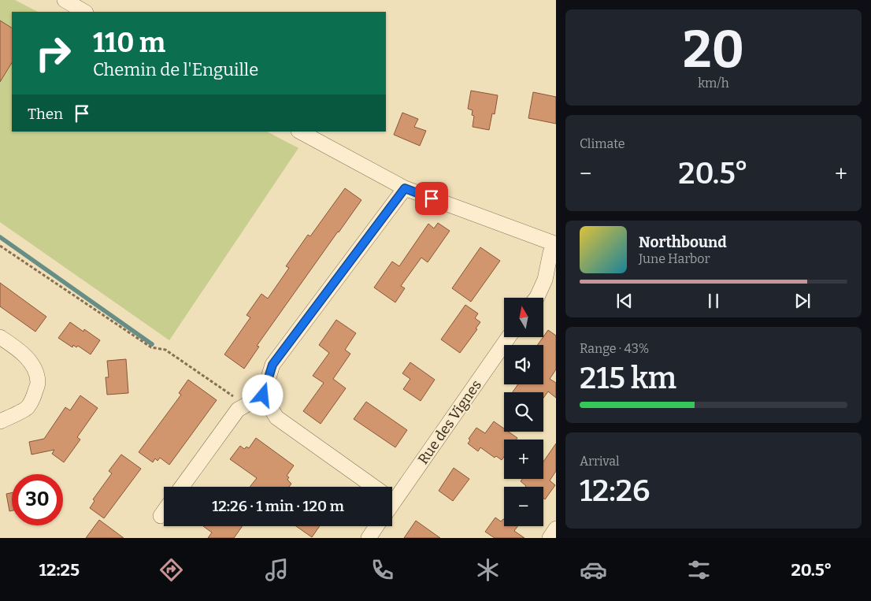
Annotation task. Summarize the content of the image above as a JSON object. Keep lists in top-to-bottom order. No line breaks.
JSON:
{"streets":{"street":["Rue des Vignes"]},"north":"top","page":{"tile":[["20","km/h"],"Climate",["Range · 43%","215 km"],["Arrival","12:26"]],"turn":["110 m","Chemin de l'Enguille"],"then":"Then","heat":["−","20.5°","+"],"song":["Northbound","June Harbor"],"map_buttons":["+","−"],"limit":"30","trip":"12:26 · 1 min · 120 m","tabs":["12:25","20.5°"]}}
